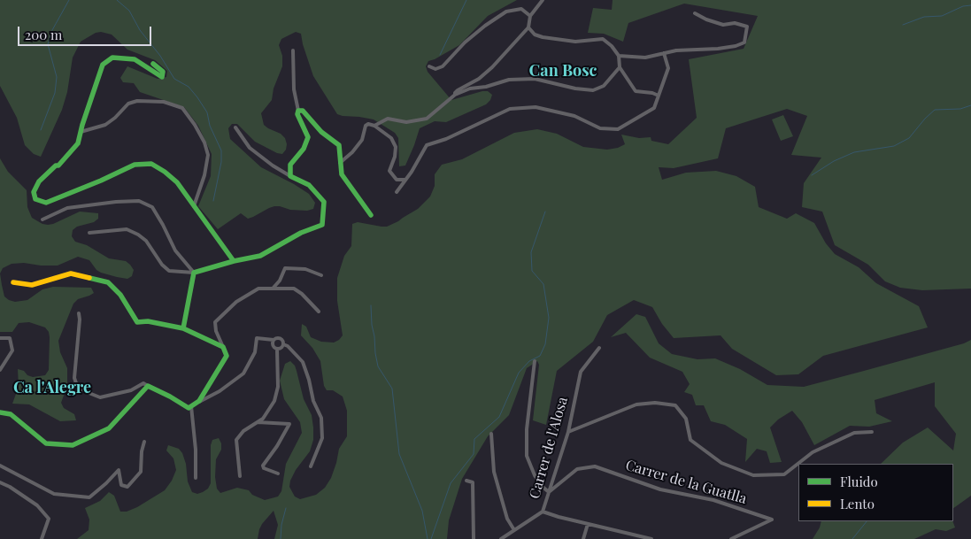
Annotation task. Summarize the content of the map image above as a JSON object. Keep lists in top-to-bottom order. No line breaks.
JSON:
{"streets":{"street":["Carrer de l'Alosa","Carrer de la Guatlla"]},"crossings":[["Carrer de l'Alosa","Carrer de la Guatlla"]],"districts":["Can Bosc","Ca l'Alegre"],"legend":["Fluido","Lento"],"scale_bar":"200 m"}
